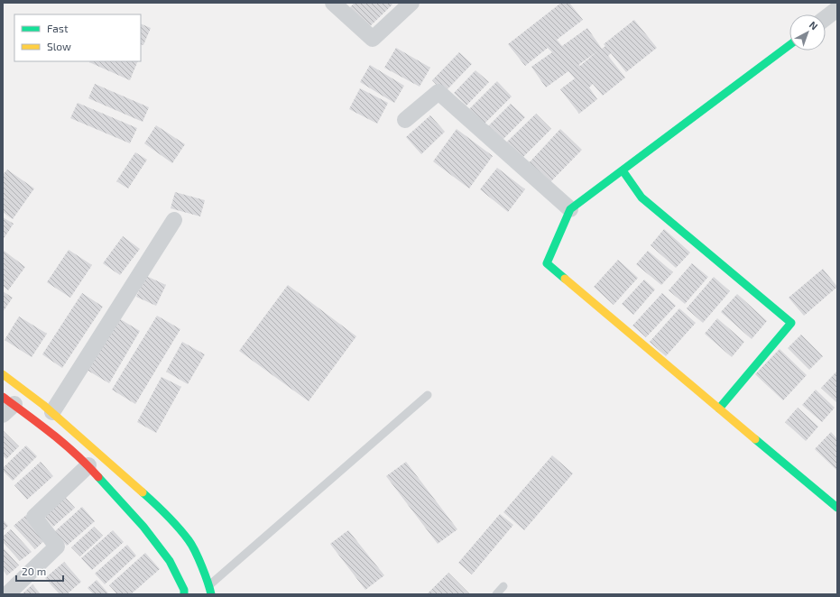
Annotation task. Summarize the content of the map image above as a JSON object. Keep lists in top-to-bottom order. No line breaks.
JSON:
{"legend":["Fast","Slow"],"scale_bar":"20 m","north":"top right"}
